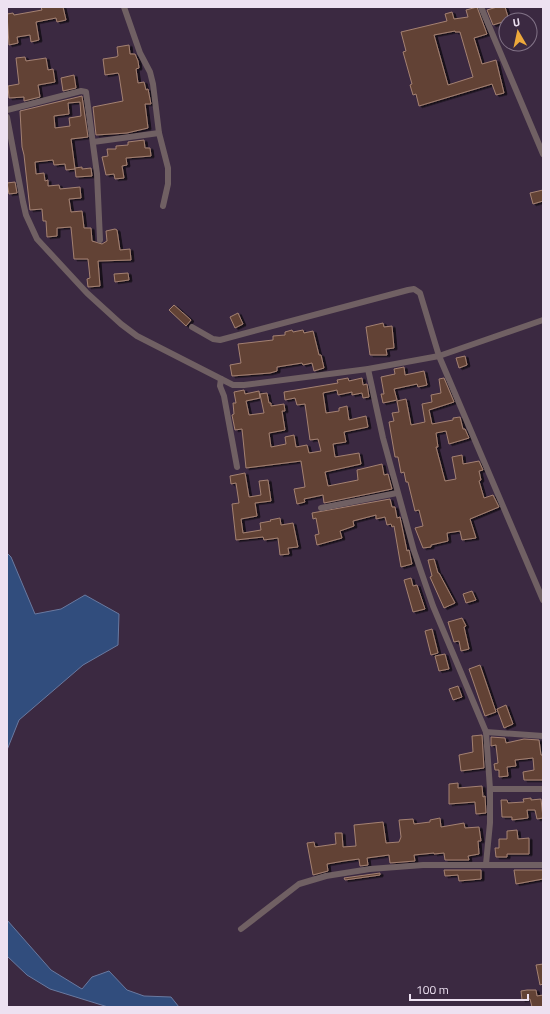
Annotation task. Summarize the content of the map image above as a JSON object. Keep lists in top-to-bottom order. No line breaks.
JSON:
{"scale_bar":"100 m","north":"top"}
